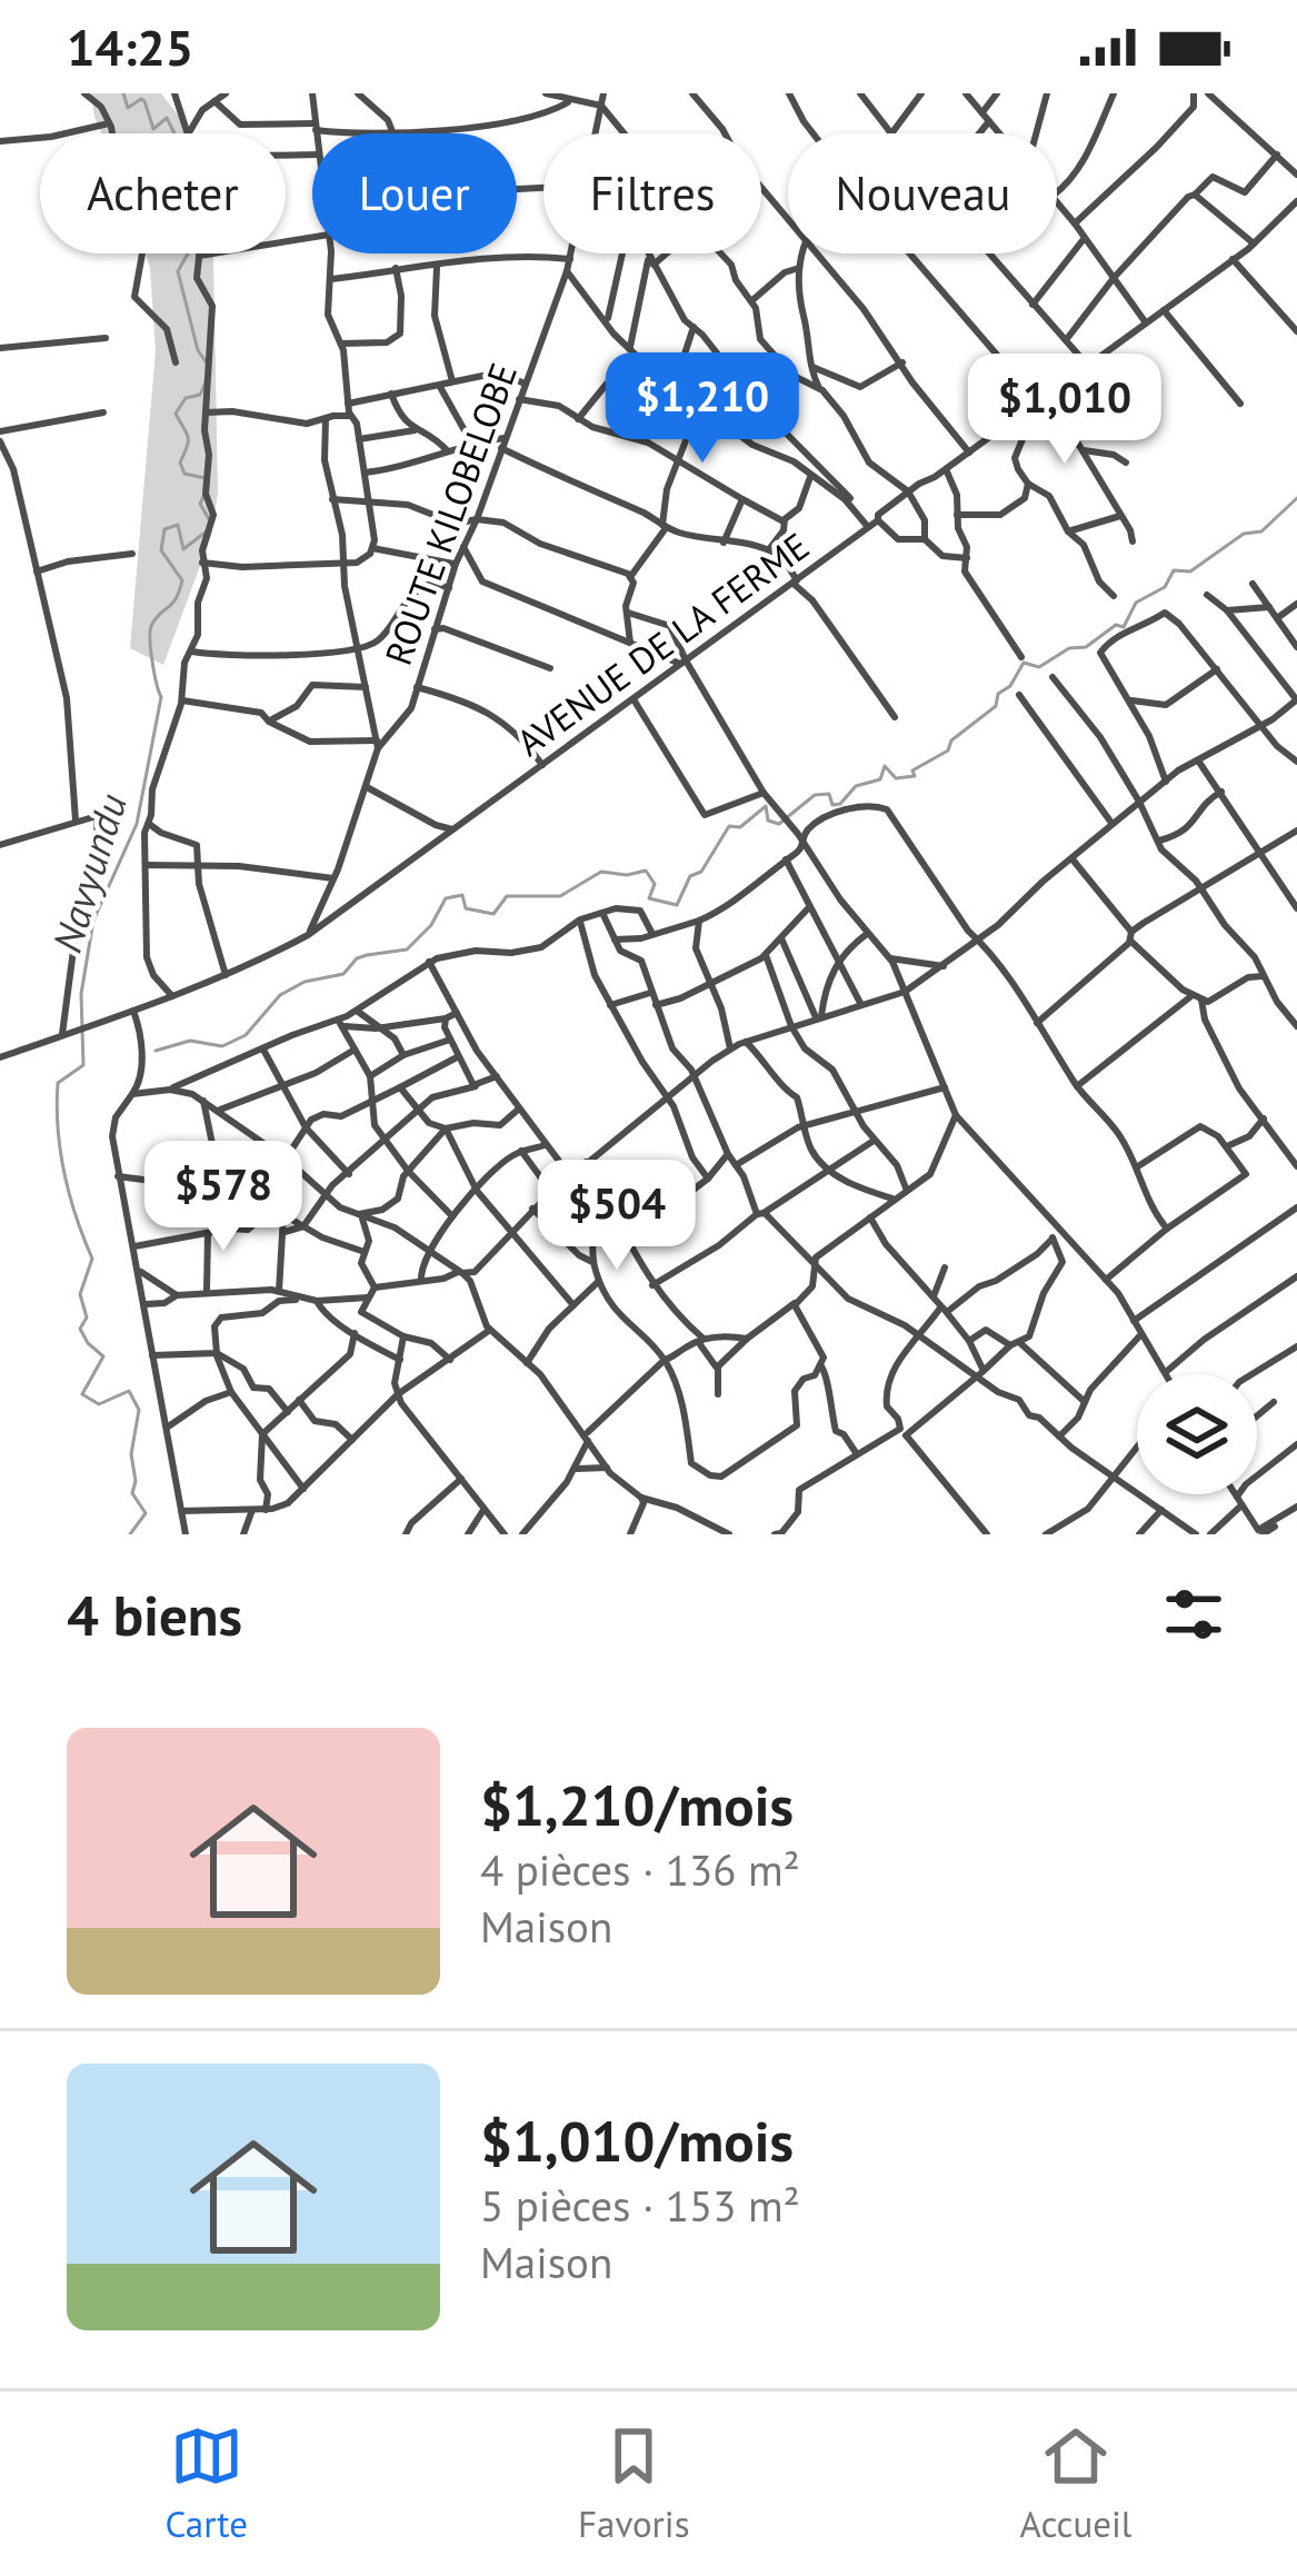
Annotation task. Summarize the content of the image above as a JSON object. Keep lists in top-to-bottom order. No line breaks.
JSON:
{"streets":{"street":["ROUTE KILOBELOBE","AVENUE DE LA FERME"]},"crossings":[["ROUTE KILOBELOBE","AVENUE DE LA FERME"]],"water":["Navyundu"],"page":{"status":"14:25","chip":["Acheter","Louer","Filtres","Nouveau"],"price":["$1,210","$1,010","$578","$504"],"heading":"4 biens","list":[{"name":"$1,210/mois","note":"4 pièces · 136 m² · Maison"},{"name":"$1,010/mois","note":"5 pièces · 153 m² · Maison"}],"tabs":["Carte","Favoris","Accueil"]}}
